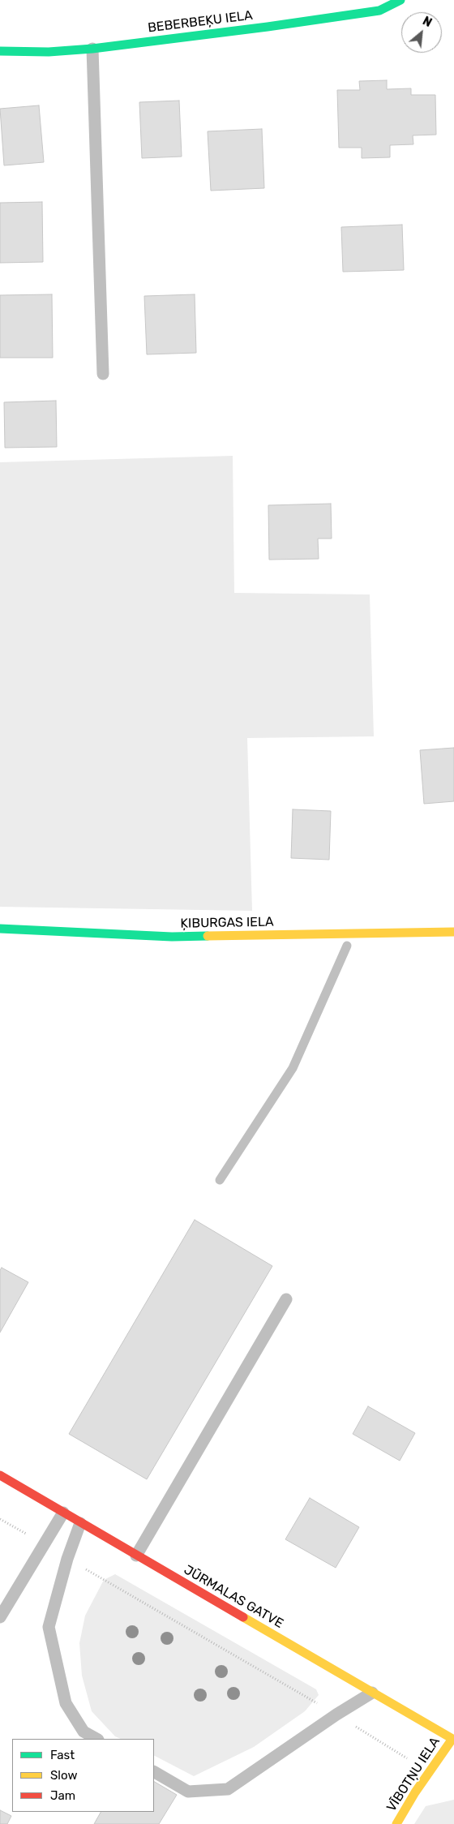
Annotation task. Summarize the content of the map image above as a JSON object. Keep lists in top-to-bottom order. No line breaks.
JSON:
{"streets":{"street":["BEBERBEĶU IELA","ĶIBURGAS IELA","JŪRMALAS GATVE","VĪBOTŅU IELA"]},"crossings":[["JŪRMALAS GATVE","VĪBOTŅU IELA"]],"legend":["Fast","Slow","Jam"],"north":"top right"}
